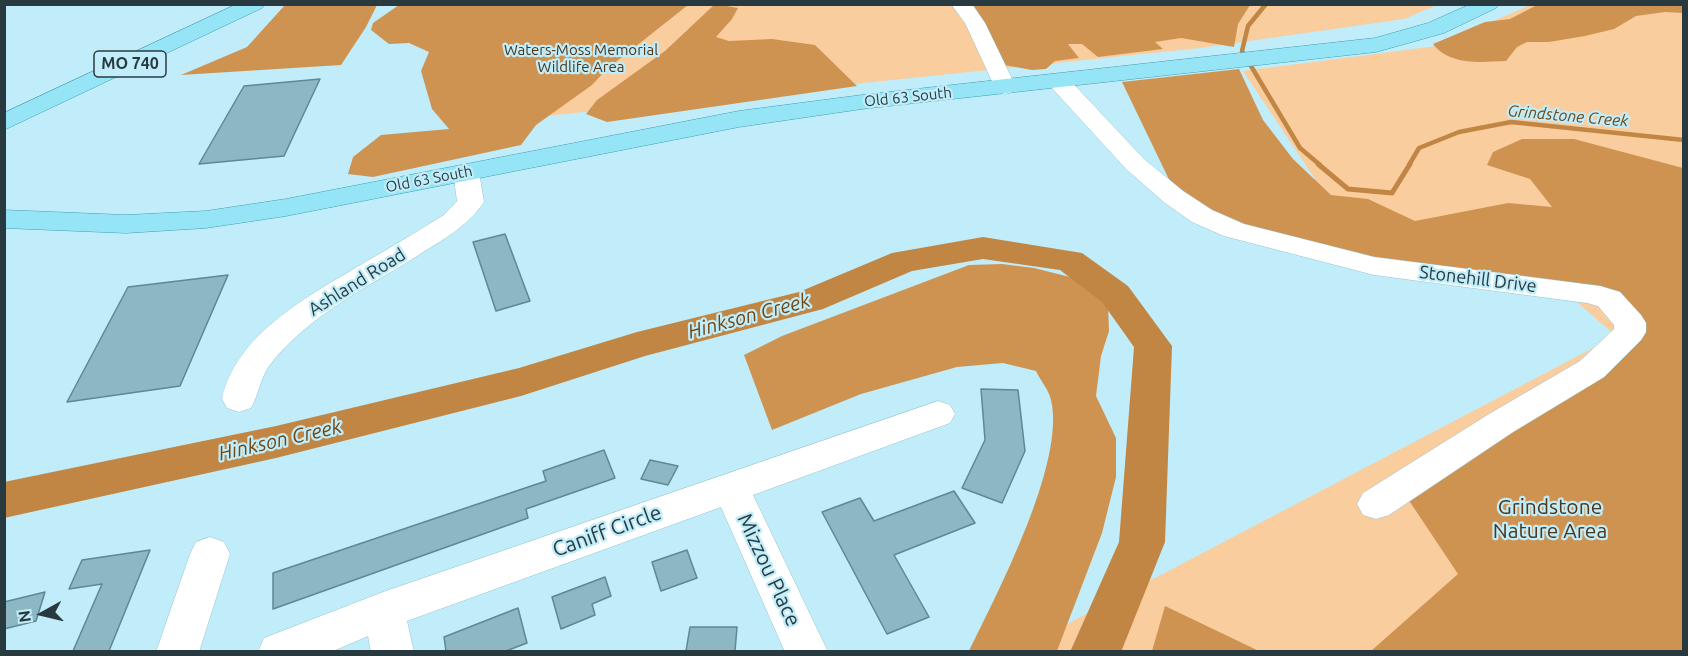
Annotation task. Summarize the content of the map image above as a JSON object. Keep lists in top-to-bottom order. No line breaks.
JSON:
{"streets":{"main road":["MO 740","Old 63 South"],"street":["Stonehill Drive","Ashland Road","Caniff Circle","Mizzou Place"]},"crossings":[["Old 63 South","Stonehill Drive"],["Old 63 South","Ashland Road"],["Caniff Circle","Mizzou Place"]],"water":["Grindstone Creek","Hinkson Creek"],"parks":["Waters-Moss Memorial Wildlife Area","Grindstone Nature Area"],"north":"left"}
